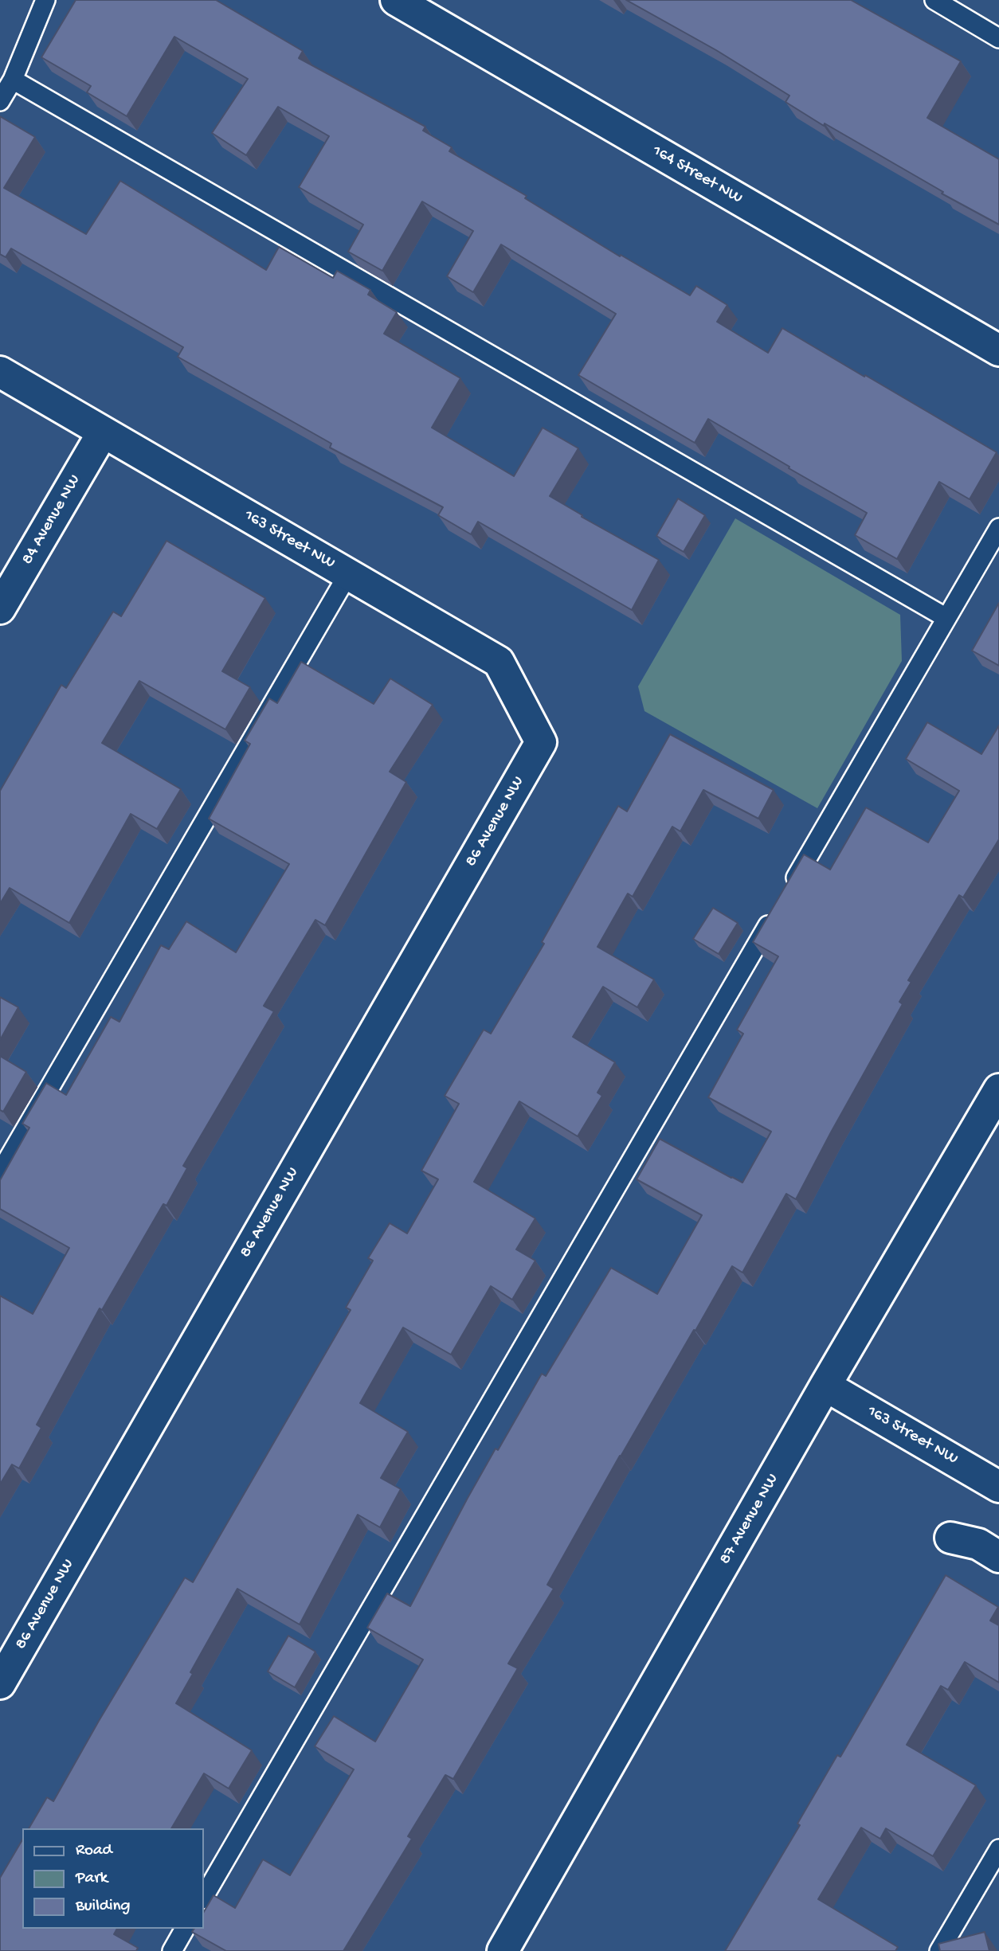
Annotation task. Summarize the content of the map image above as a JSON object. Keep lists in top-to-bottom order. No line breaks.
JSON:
{"streets":{"street":["164 Street NW","84 Avenue NW","163 Street NW","86 Avenue NW","87 Avenue NW"]},"crossings":[["84 Avenue NW","163 Street NW"],["163 Street NW","86 Avenue NW"],["163 Street NW","87 Avenue NW"]],"legend":["Road","Park","Building"]}
